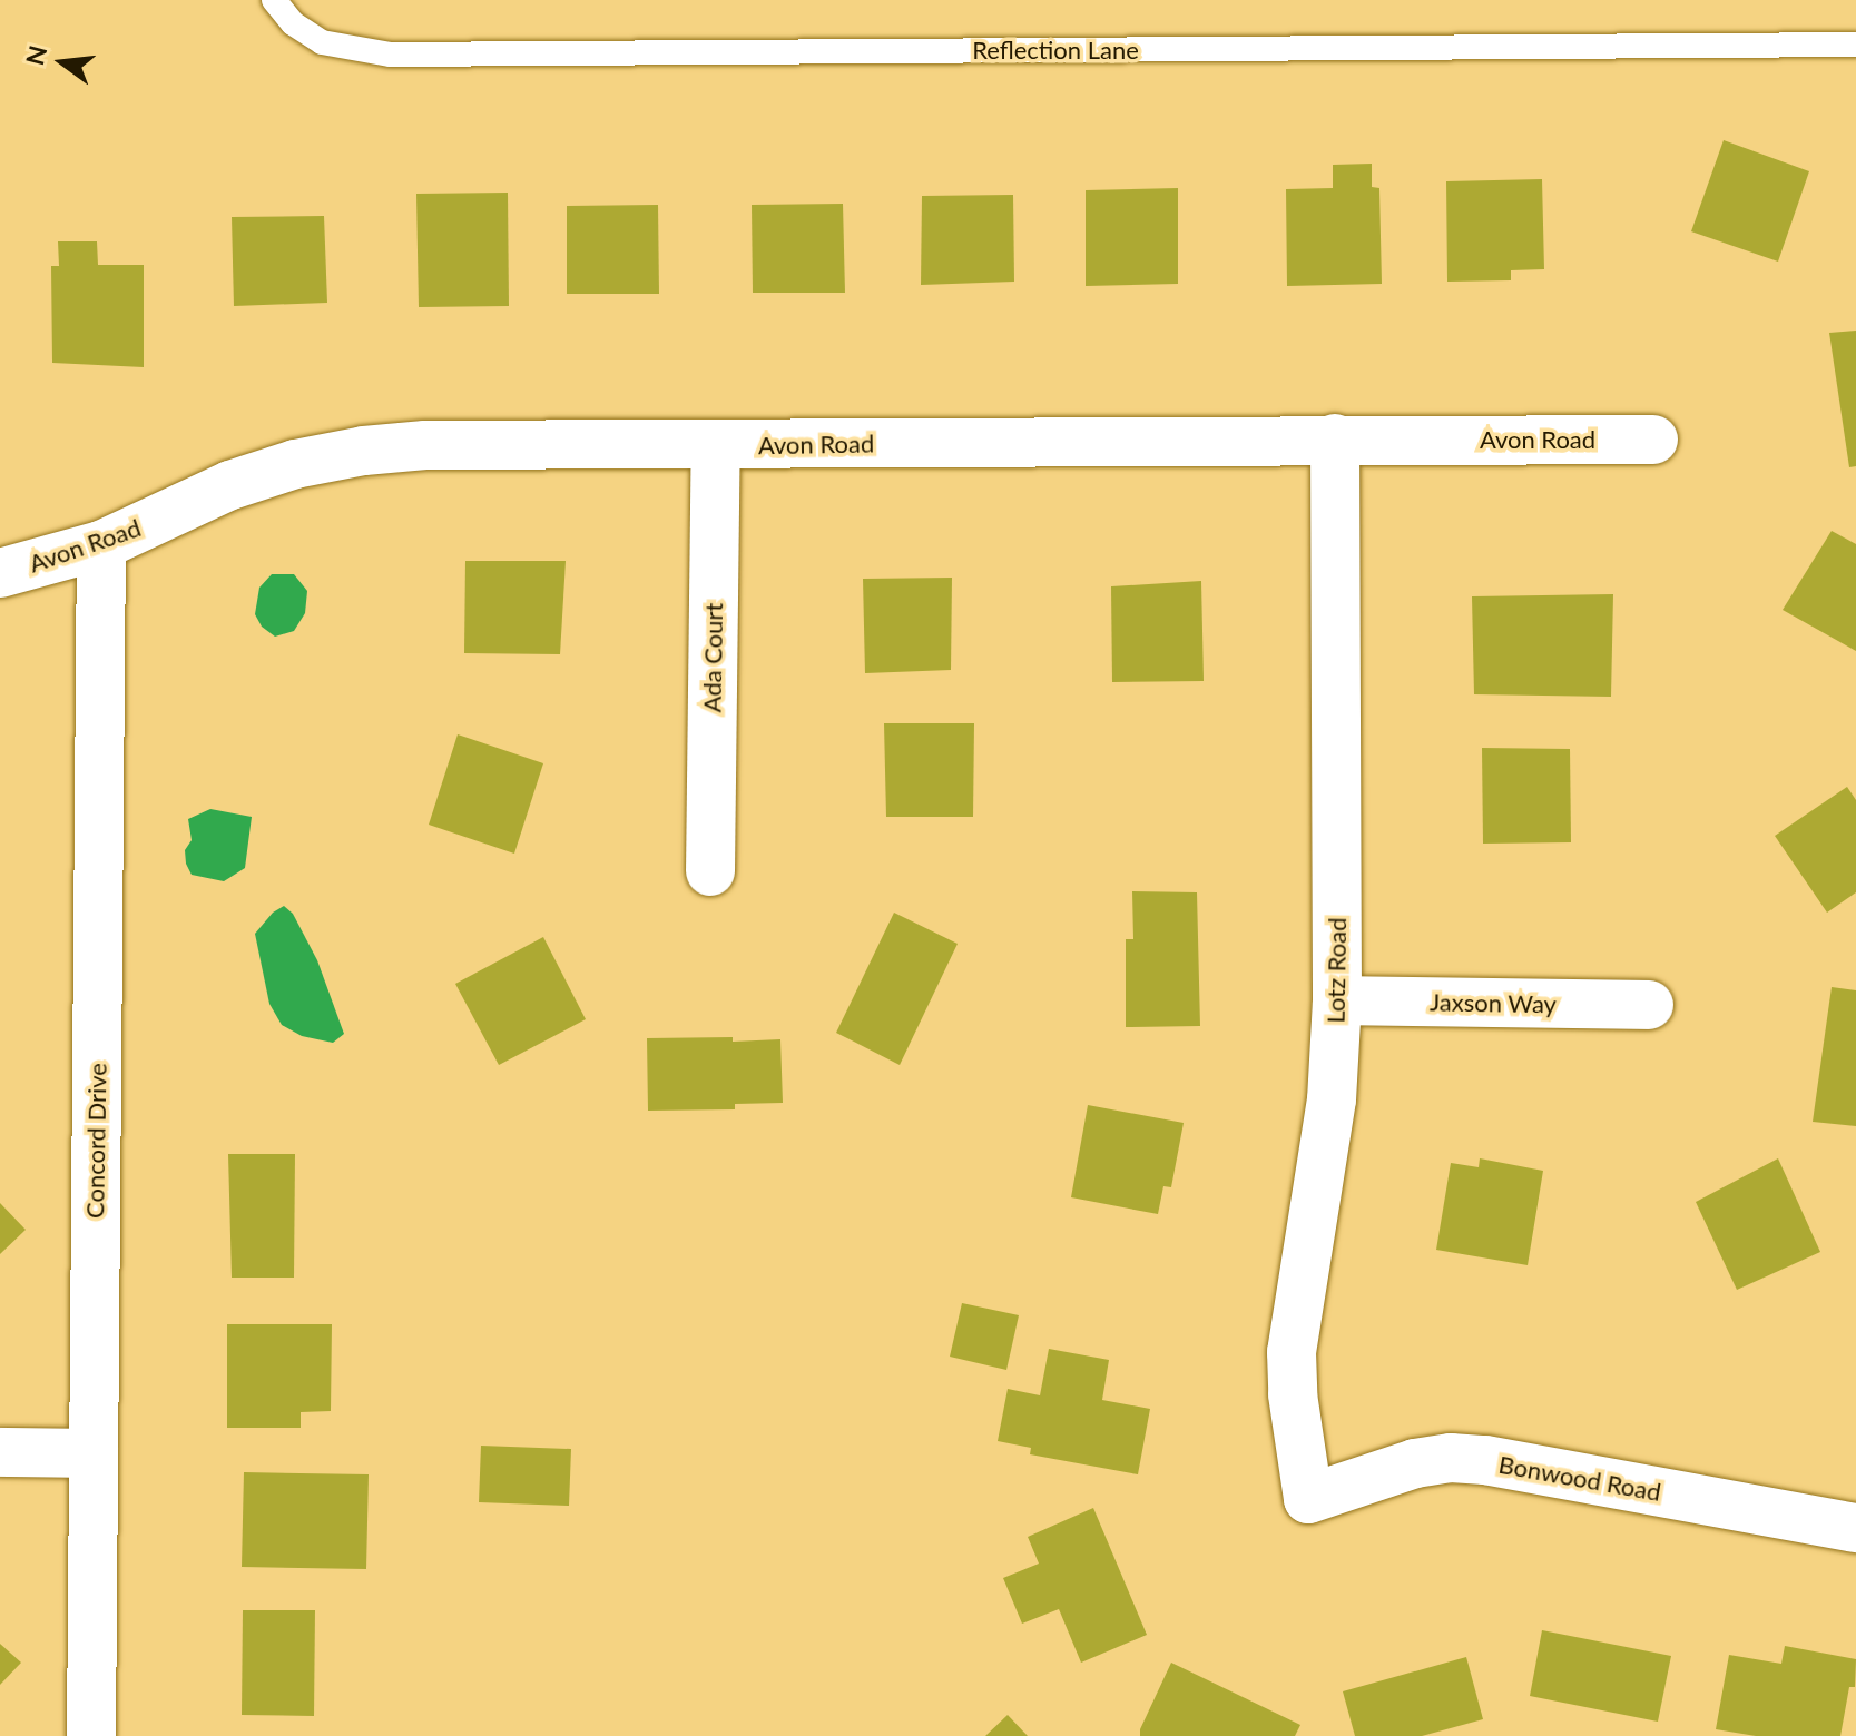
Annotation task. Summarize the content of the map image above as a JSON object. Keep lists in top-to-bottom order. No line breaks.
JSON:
{"streets":{"street":["Avon Road","Ada Court","Lotz Road","Jaxson Way","Concord Drive","Bonwood Road"],"lane":["Reflection Lane"]},"crossings":[["Avon Road","Ada Court"],["Avon Road","Lotz Road"],["Avon Road","Concord Drive"],["Lotz Road","Jaxson Way"],["Lotz Road","Bonwood Road"]],"north":"left"}
